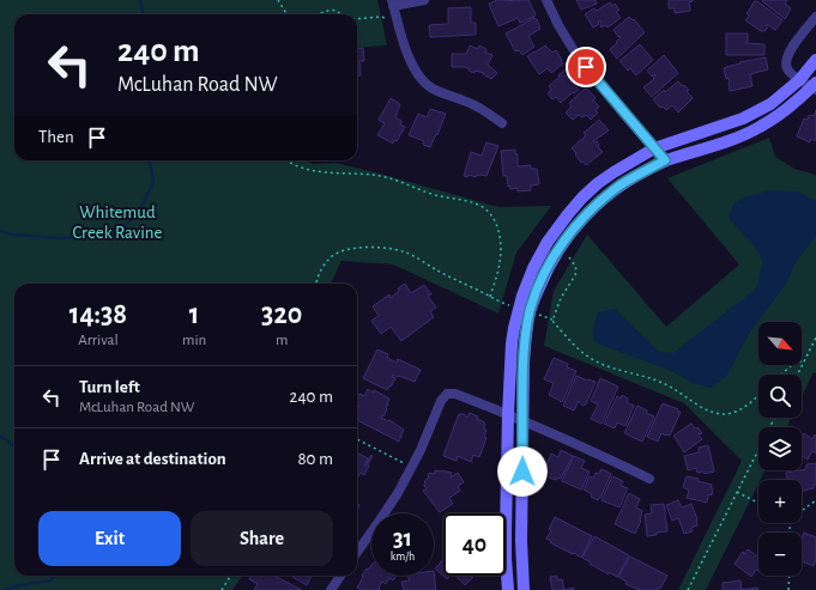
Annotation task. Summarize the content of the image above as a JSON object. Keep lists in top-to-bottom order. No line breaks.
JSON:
{"parks":["Whitemud Creek Ravine"],"north":"bottom right","page":{"turn":["240 m","McLuhan Road NW"],"then":"Then","eta":["14:38","Arrival","1","min","320","m"],"map_buttons":["+","−"],"list":[{"name":"Turn left","note":"McLuhan Road NW","value":"240 m"},{"name":"Arrive at destination","value":"80 m"}],"buttons":["Exit","Share"],"speed":"31 km/h","limit":"40"}}
